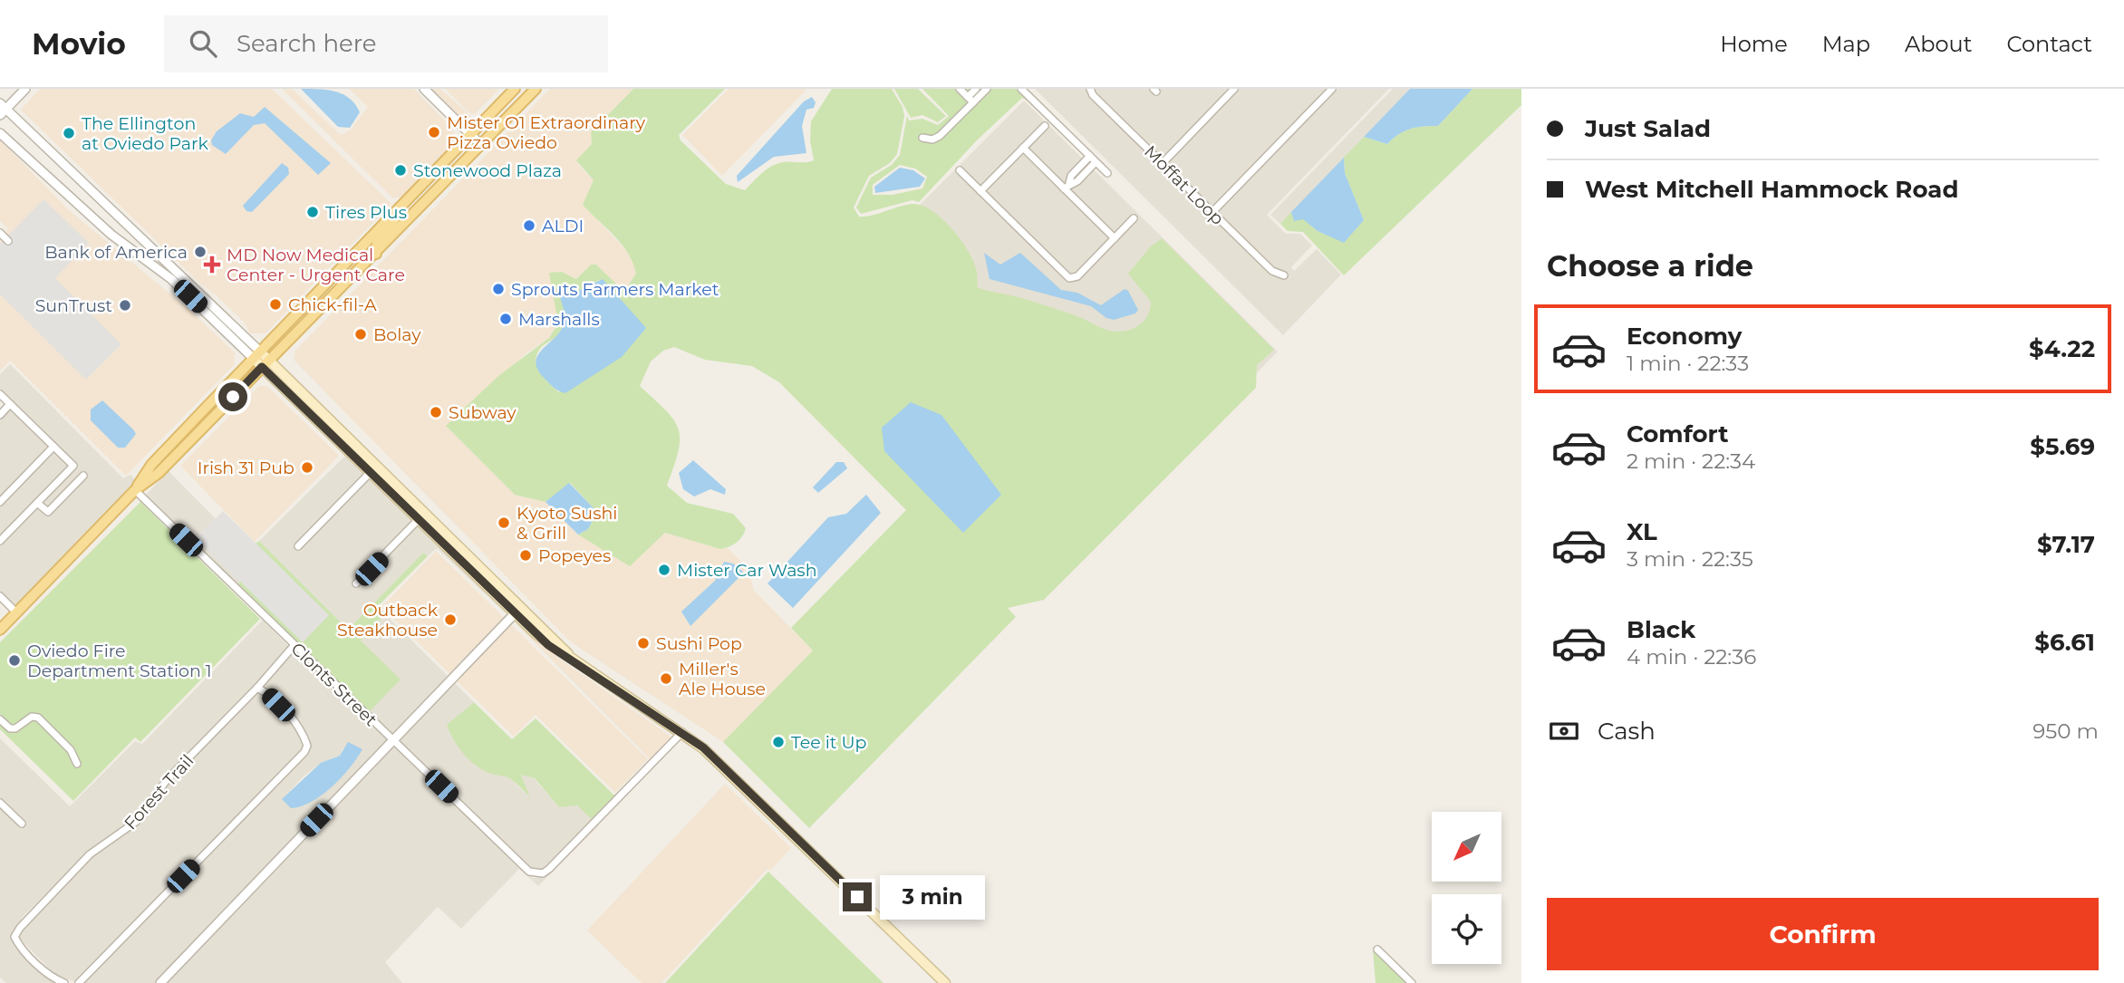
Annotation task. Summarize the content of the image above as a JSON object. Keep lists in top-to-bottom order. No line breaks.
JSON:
{"streets":{"street":["Moffat Loop","Clonts Street","Forest Trail"]},"crossings":[["Clonts Street","Forest Trail"]],"places":{"other":["Mister O1 Extraordinary Pizza Oviedo","The Ellington at Oviedo Park","Stonewood Plaza","Tires Plus","ALDI","Bank of America","Sprouts Farmers Market","Chick-fil-A","SunTrust","Marshalls","Bolay","Subway","Irish 31 Pub","Kyoto Sushi & Grill","Popeyes","Mister Car Wash","Outback Steakhouse","Sushi Pop","Oviedo Fire Department Station 1","Miller's Ale House","Tee it Up"],"health":["MD Now Medical Center - Urgent Care"]},"north":"bottom left","page":{"header":"Movio","search":"Search here","nav":["Home","Map","About","Contact"],"banner":["Just Salad","West Mitchell Hammock Road"],"heading":"Choose a ride","list":[{"name":"Economy","note":"1 min · 22:33","value":"$4.22"},{"name":"Comfort","note":"2 min · 22:34","value":"$5.69"},{"name":"XL","note":"3 min · 22:35","value":"$7.17"},{"name":"Black","note":"4 min · 22:36","value":"$6.61"}],"pay":["Cash","950 m"],"bubble":"3 min","buttons":"Confirm"}}
